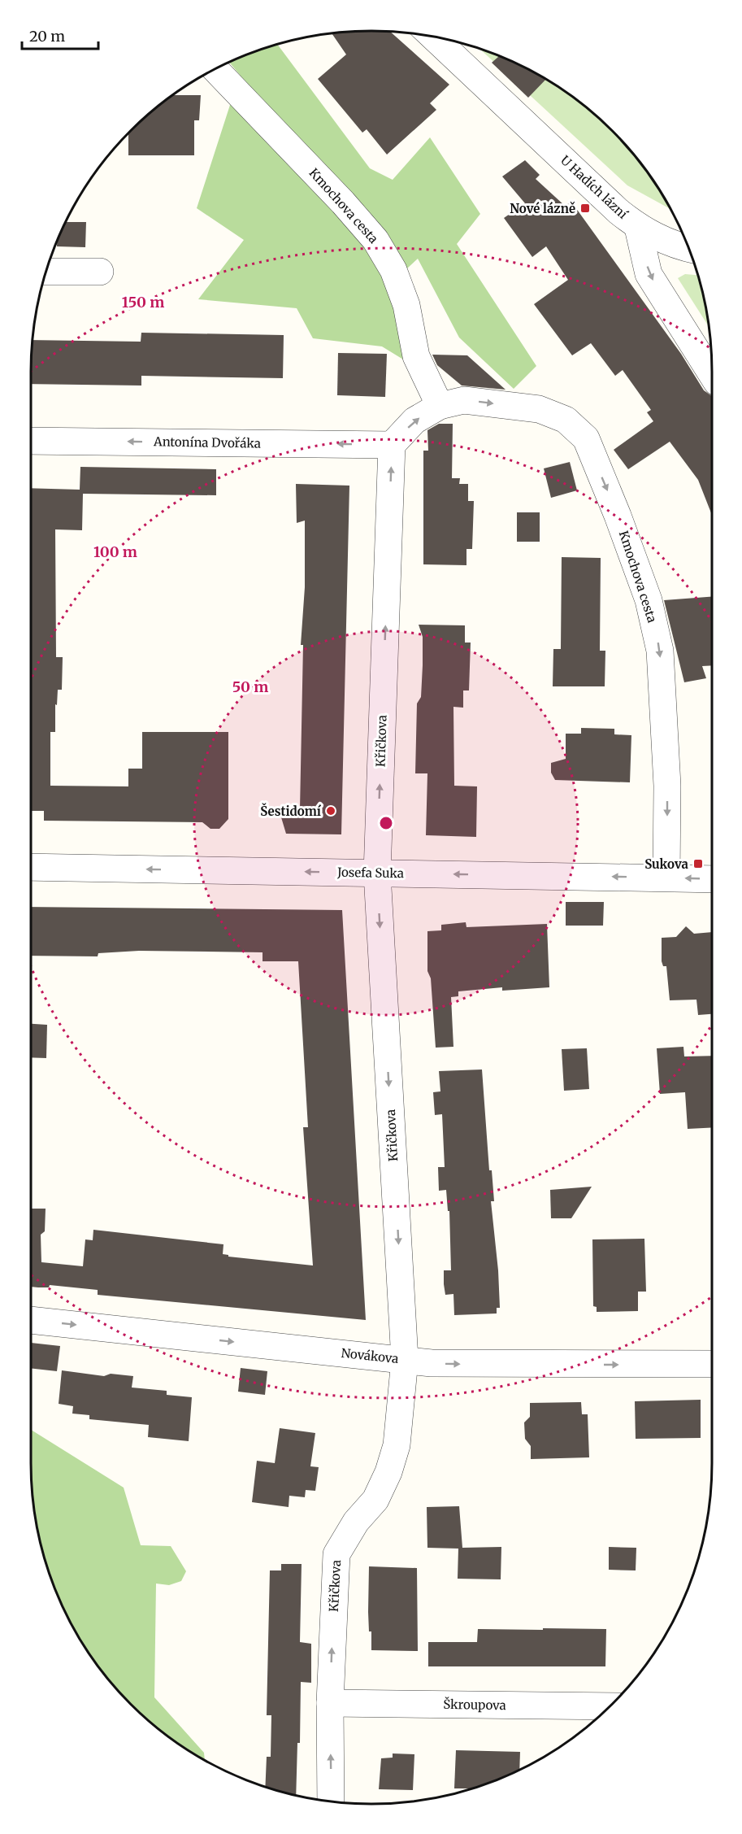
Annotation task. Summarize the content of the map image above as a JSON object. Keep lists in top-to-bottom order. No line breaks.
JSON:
{"streets":{"street":["U Hadích lázní","Kmochova cesta","Antonína Dvořáka","Křičkova","Josefa Suka","Novákova","Škroupova"]},"crossings":[["Kmochova cesta","Antonína Dvořáka"],["Kmochova cesta","Křičkova"],["Kmochova cesta","Josefa Suka"],["Antonína Dvořáka","Křičkova"],["Křičkova","Josefa Suka"],["Křičkova","Novákova"],["Křičkova","Škroupova"]],"one_way":["U Hadích lázní","Antonína Dvořáka","Josefa Suka","Novákova"],"places":{"transit":["Nové lázně","Sukova"],"other":["Šestidomí"]},"scale_bar":"20 m","rings":["150 m","100 m","50 m"]}
